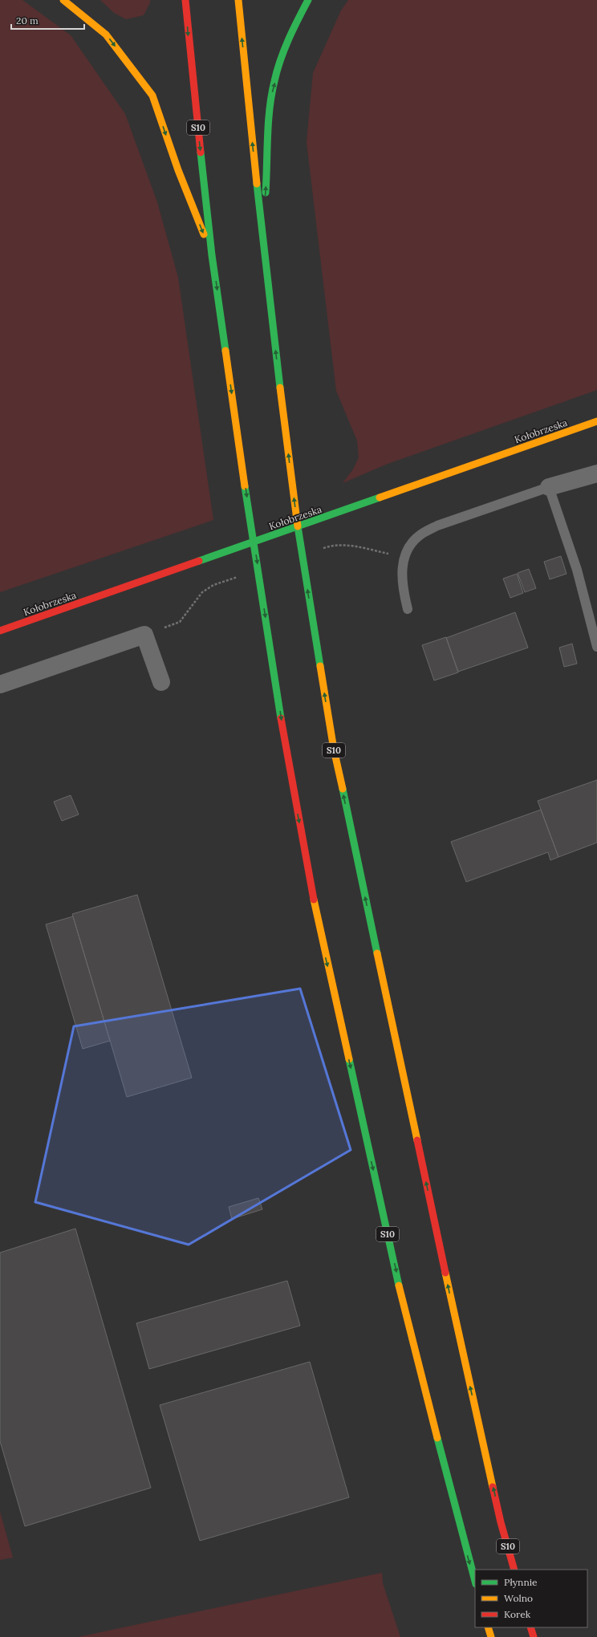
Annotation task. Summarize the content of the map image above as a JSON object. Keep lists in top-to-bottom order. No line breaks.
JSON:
{"streets":{"main road":["S10","Kołobrzeska"]},"legend":["Płynnie","Wolno","Korek"],"scale_bar":"20 m"}
